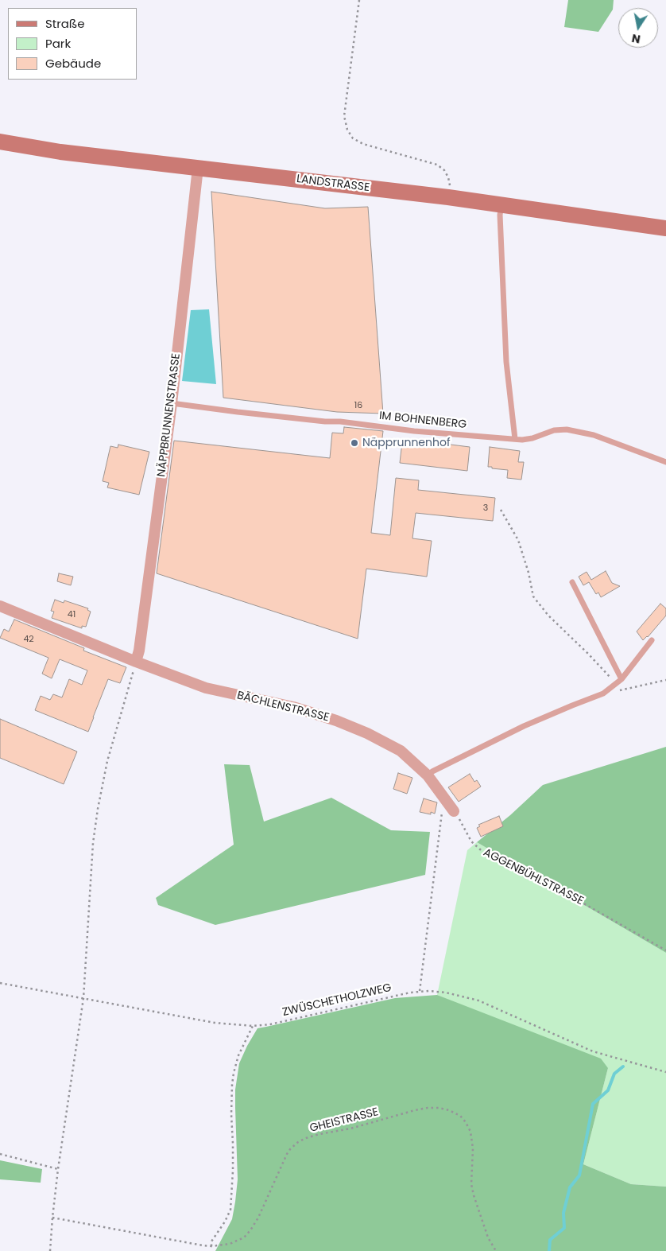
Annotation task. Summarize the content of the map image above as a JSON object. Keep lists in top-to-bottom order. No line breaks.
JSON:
{"streets":{"main road":["LANDSTRASSE"],"street":["NÄPPBRUNNENSTRASSE","BÄCHLENSTRASSE"],"lane":["IM BOHNENBERG"],"path":["AGGENBÜHLSTRASSE","ZWÜSCHETHOLZWEG","GHEISTRASSE"]},"crossings":[["LANDSTRASSE","NÄPPBRUNNENSTRASSE"],["NÄPPBRUNNENSTRASSE","IM BOHNENBERG"],["NÄPPBRUNNENSTRASSE","BÄCHLENSTRASSE"]],"places":["Näpprunnenhof"],"house_numbers":["16","3","41","42"],"legend":["Straße","Park","Gebäude"],"north":"bottom"}
